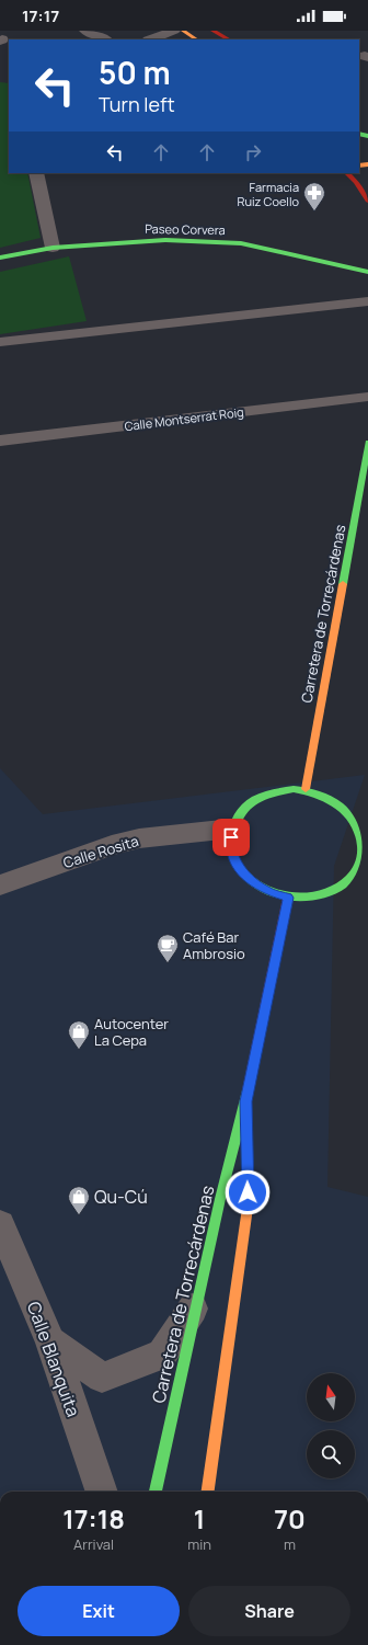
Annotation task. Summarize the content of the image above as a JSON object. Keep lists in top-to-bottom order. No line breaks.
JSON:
{"streets":{"street":["Paseo Corvera","Carretera de Torrecárdenas","Calle Rosita","Calle Blanquita"],"lane":["Calle Montserrat Roig"]},"crossings":[["Carretera de Torrecárdenas","Calle Rosita"]],"places":{"pharmacy":["Farmacia Ruiz Coello"],"cafe":["Café Bar Ambrosio"],"shop":["Autocenter La Cepa","Qu-Cú"]},"north":"top","page":{"status":"17:17","turn":["50 m","Turn left"],"eta":["17:18","Arrival","1","min","70","m"],"buttons":["Exit","Share"]}}
